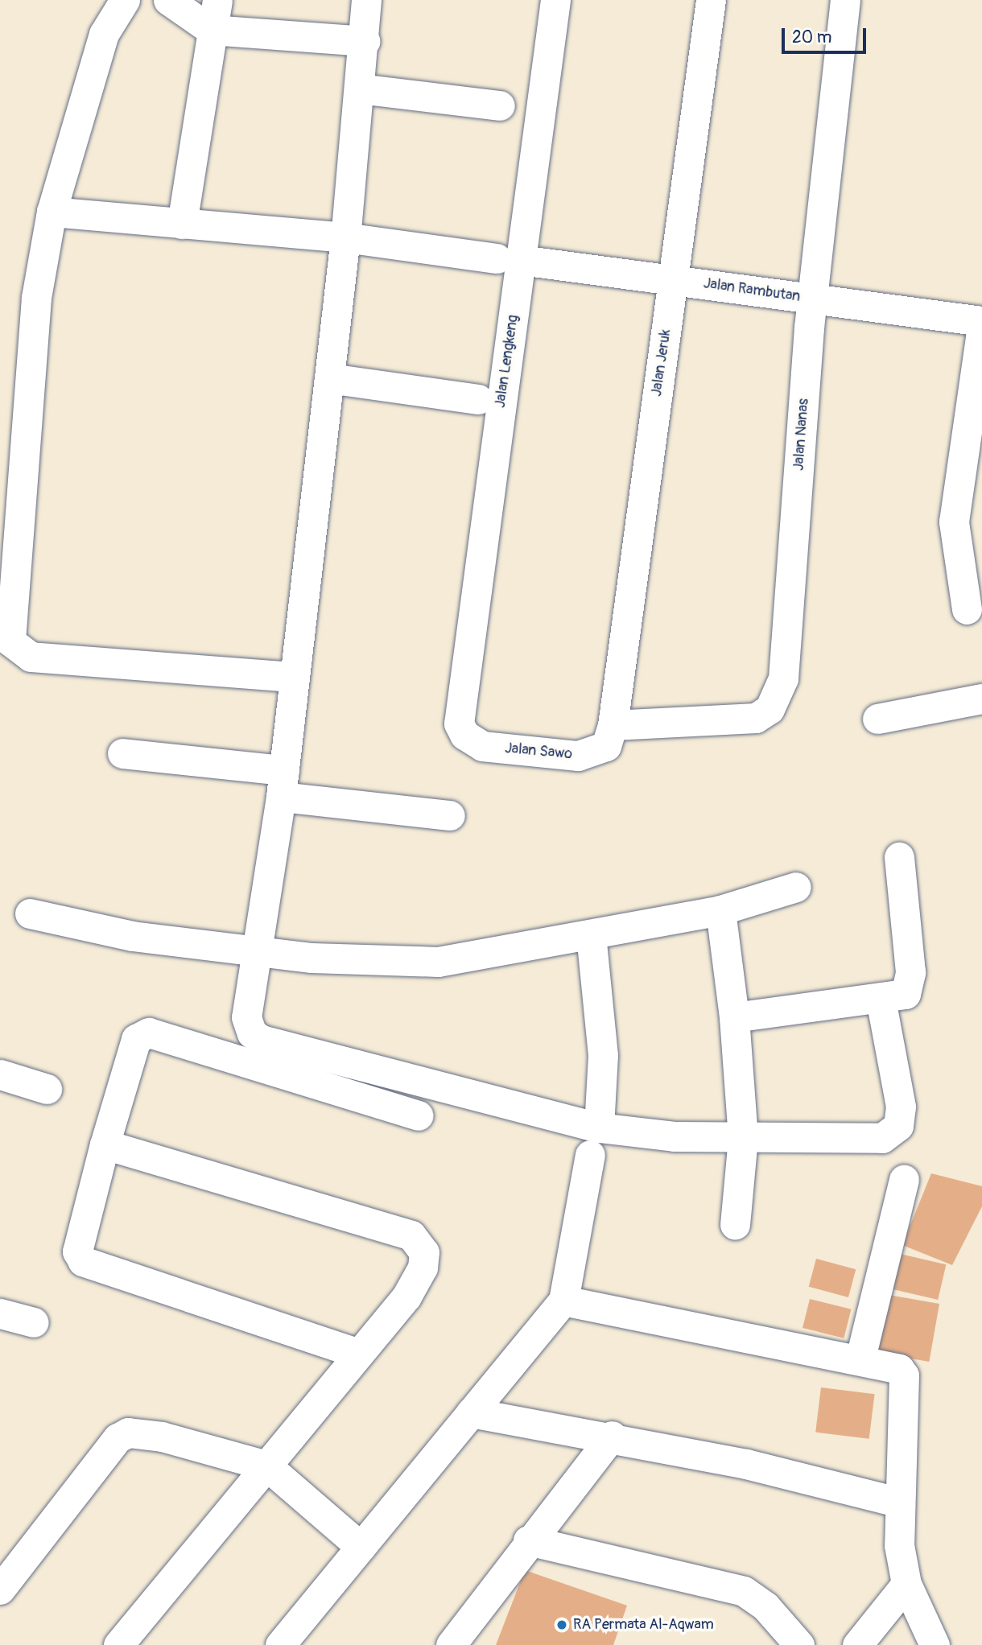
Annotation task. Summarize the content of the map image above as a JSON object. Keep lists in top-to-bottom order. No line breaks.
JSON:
{"streets":{"street":["Jalan Rambutan","Jalan Lengkeng","Jalan Jeruk","Jalan Nanas","Jalan Sawo"]},"crossings":[["Jalan Rambutan","Jalan Lengkeng"],["Jalan Rambutan","Jalan Jeruk"],["Jalan Rambutan","Jalan Nanas"],["Jalan Lengkeng","Jalan Sawo"],["Jalan Jeruk","Jalan Nanas"],["Jalan Jeruk","Jalan Sawo"],["Jalan Nanas","Jalan Sawo"]],"places":["RA Permata Al-Aqwam"],"scale_bar":"20 m"}
